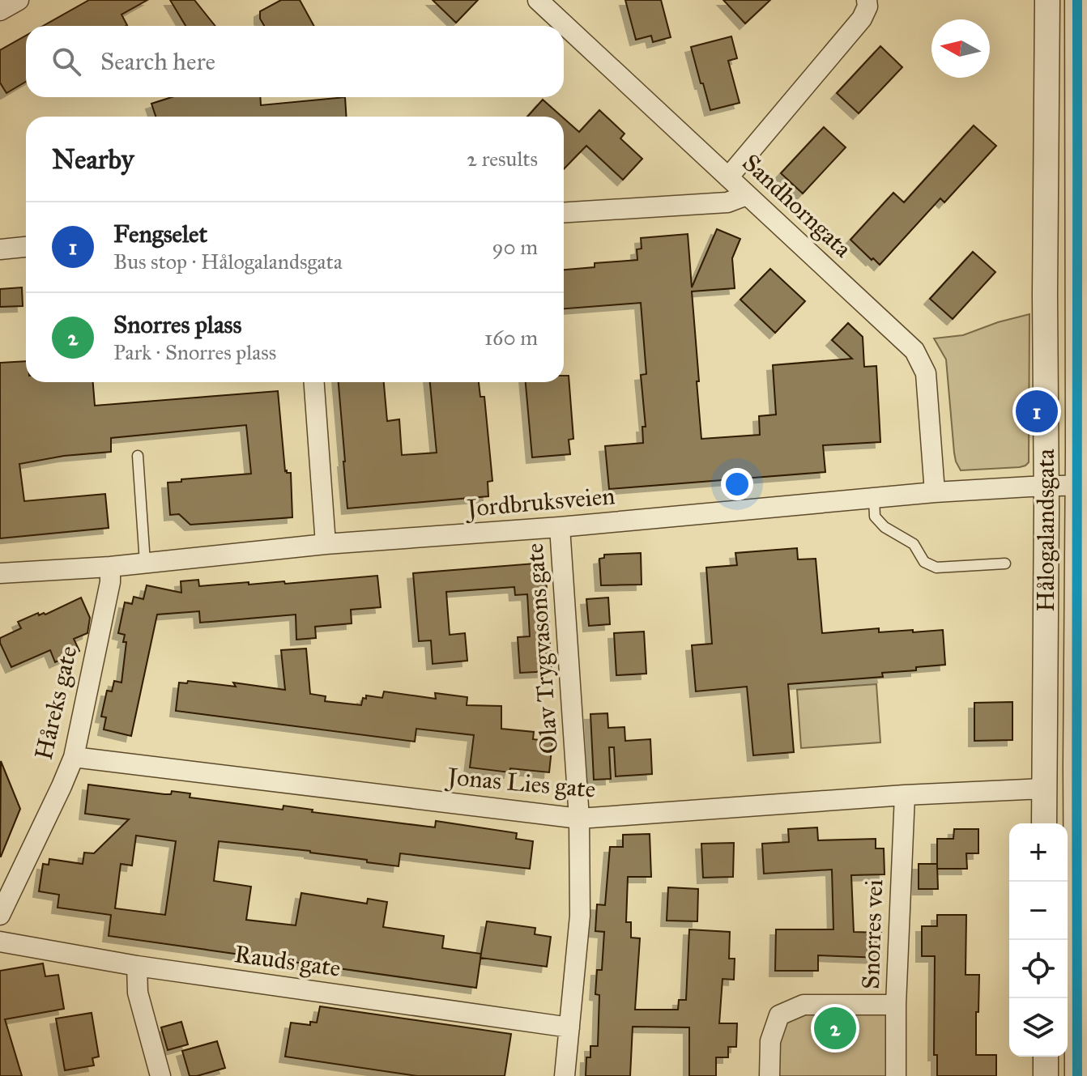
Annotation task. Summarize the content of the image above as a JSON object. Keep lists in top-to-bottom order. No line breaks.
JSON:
{"streets":{"street":["Sandhorngata","Jordbruksveien","Hålogalandsgata","Olav Trygvasons gate","Håreks gate","Jonas Lies gate","Snorres vei","Rauds gate"]},"crossings":[["Sandhorngata","Jordbruksveien"],["Jordbruksveien","Hålogalandsgata"],["Jordbruksveien","Olav Trygvasons gate"],["Jordbruksveien","Håreks gate"],["Hålogalandsgata","Jonas Lies gate"],["Olav Trygvasons gate","Jonas Lies gate"],["Olav Trygvasons gate","Rauds gate"],["Håreks gate","Jonas Lies gate"],["Jonas Lies gate","Snorres vei"]],"lines":["transit line 2"],"north":"left","page":{"search":"Search here","heading":["Nearby","2 results"],"list":[{"mark":"1","name":"Fengselet","note":"Bus stop · Hålogalandsgata","value":"90 m"},{"mark":"2","name":"Snorres plass","note":"Park · Snorres plass","value":"160 m"}],"pins":["1","2"],"map_buttons":["+","−"]}}
